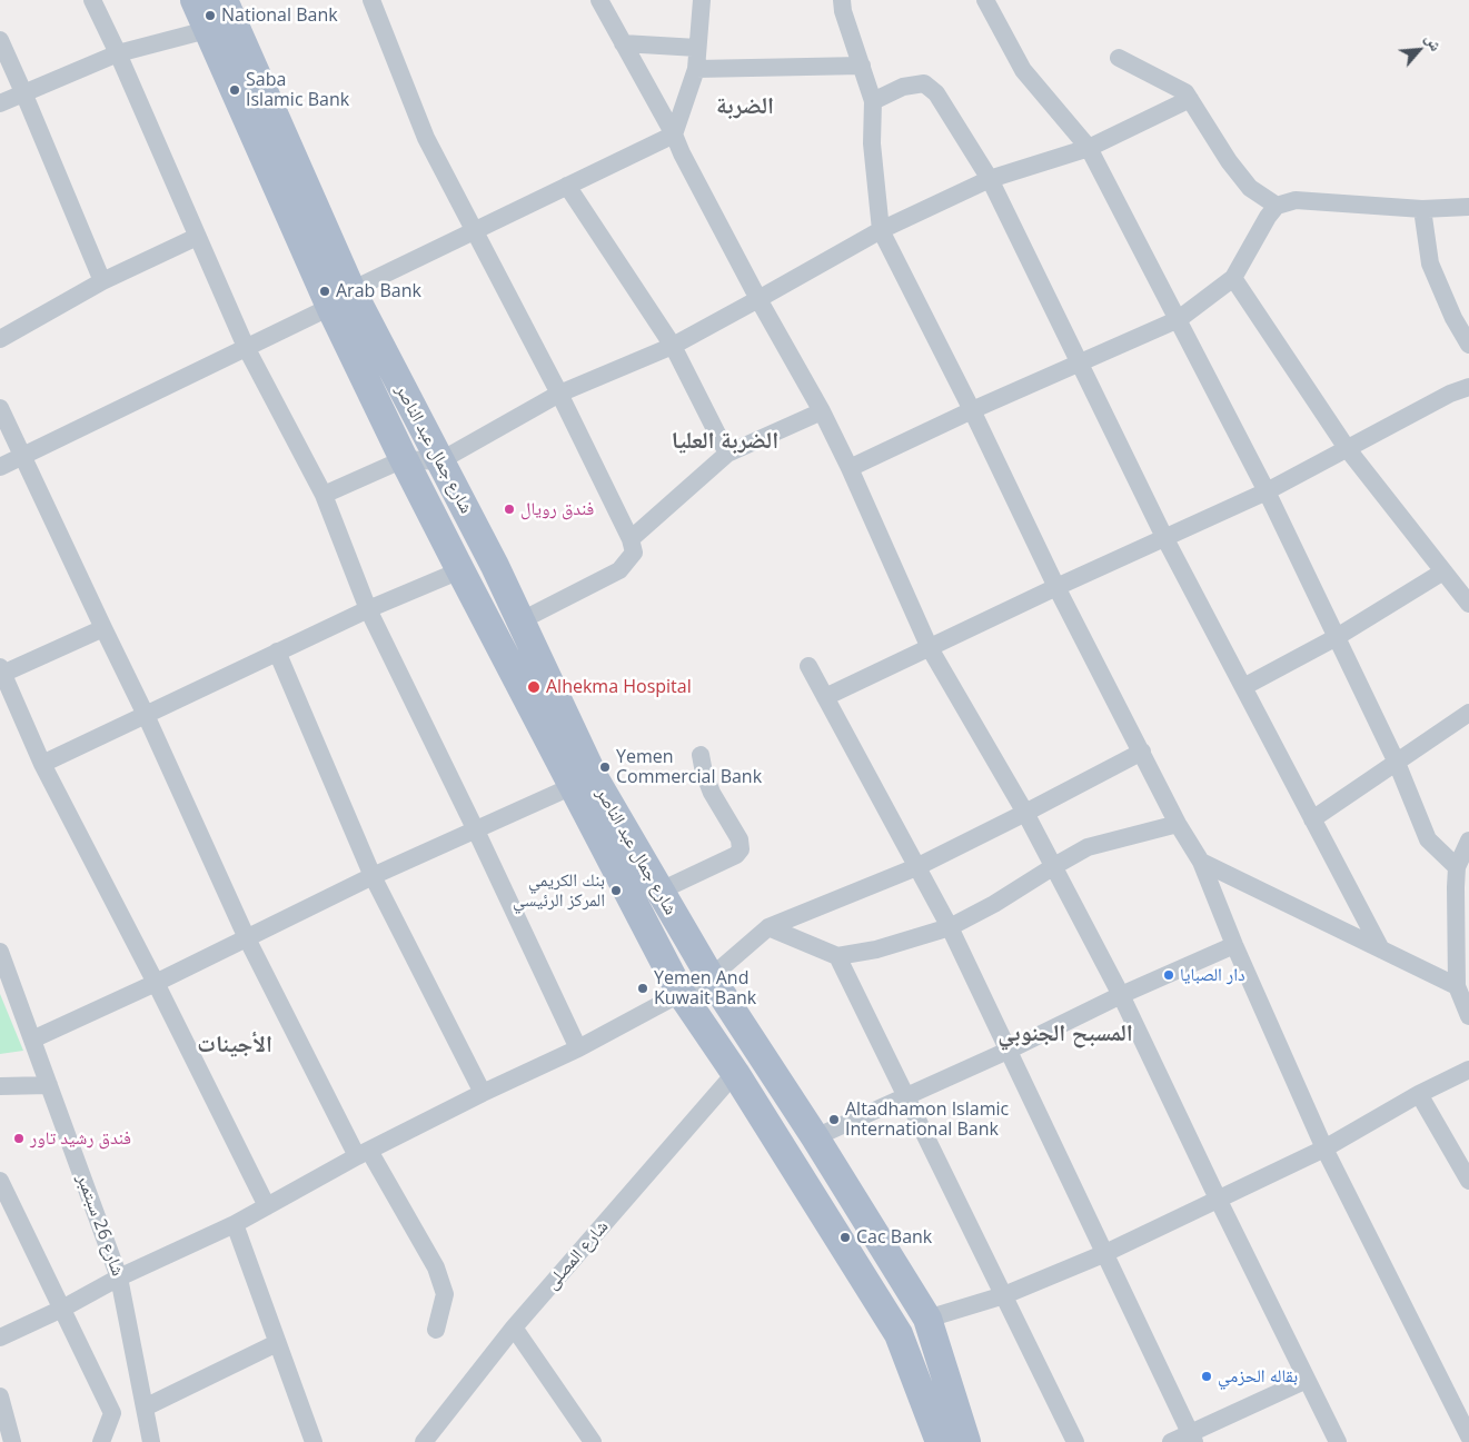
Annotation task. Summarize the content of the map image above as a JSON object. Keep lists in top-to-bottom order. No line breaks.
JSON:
{"streets":{"main road":["شارع جمال عبد الناصر"],"street":["شارع 26 سبتمبر","شارع المصلى"]},"crossings":[["شارع جمال عبد الناصر","شارع المصلى"]],"districts":["الضربة","الضربة العليا","المسبح الجنوبي","الأجينات"],"places":["National Bank","Saba Islamic Bank","Arab Bank","فندق رويال","Alhekma Hospital","Yemen Commercial Bank","بنك الكريمي المركز الرئيسي","دار الصبايا","Yemen And Kuwait Bank","Altadhamon Islamic International Bank","فندق رشيد تاور","Cac Bank","بقاله الحزمي"],"north":"top right"}
